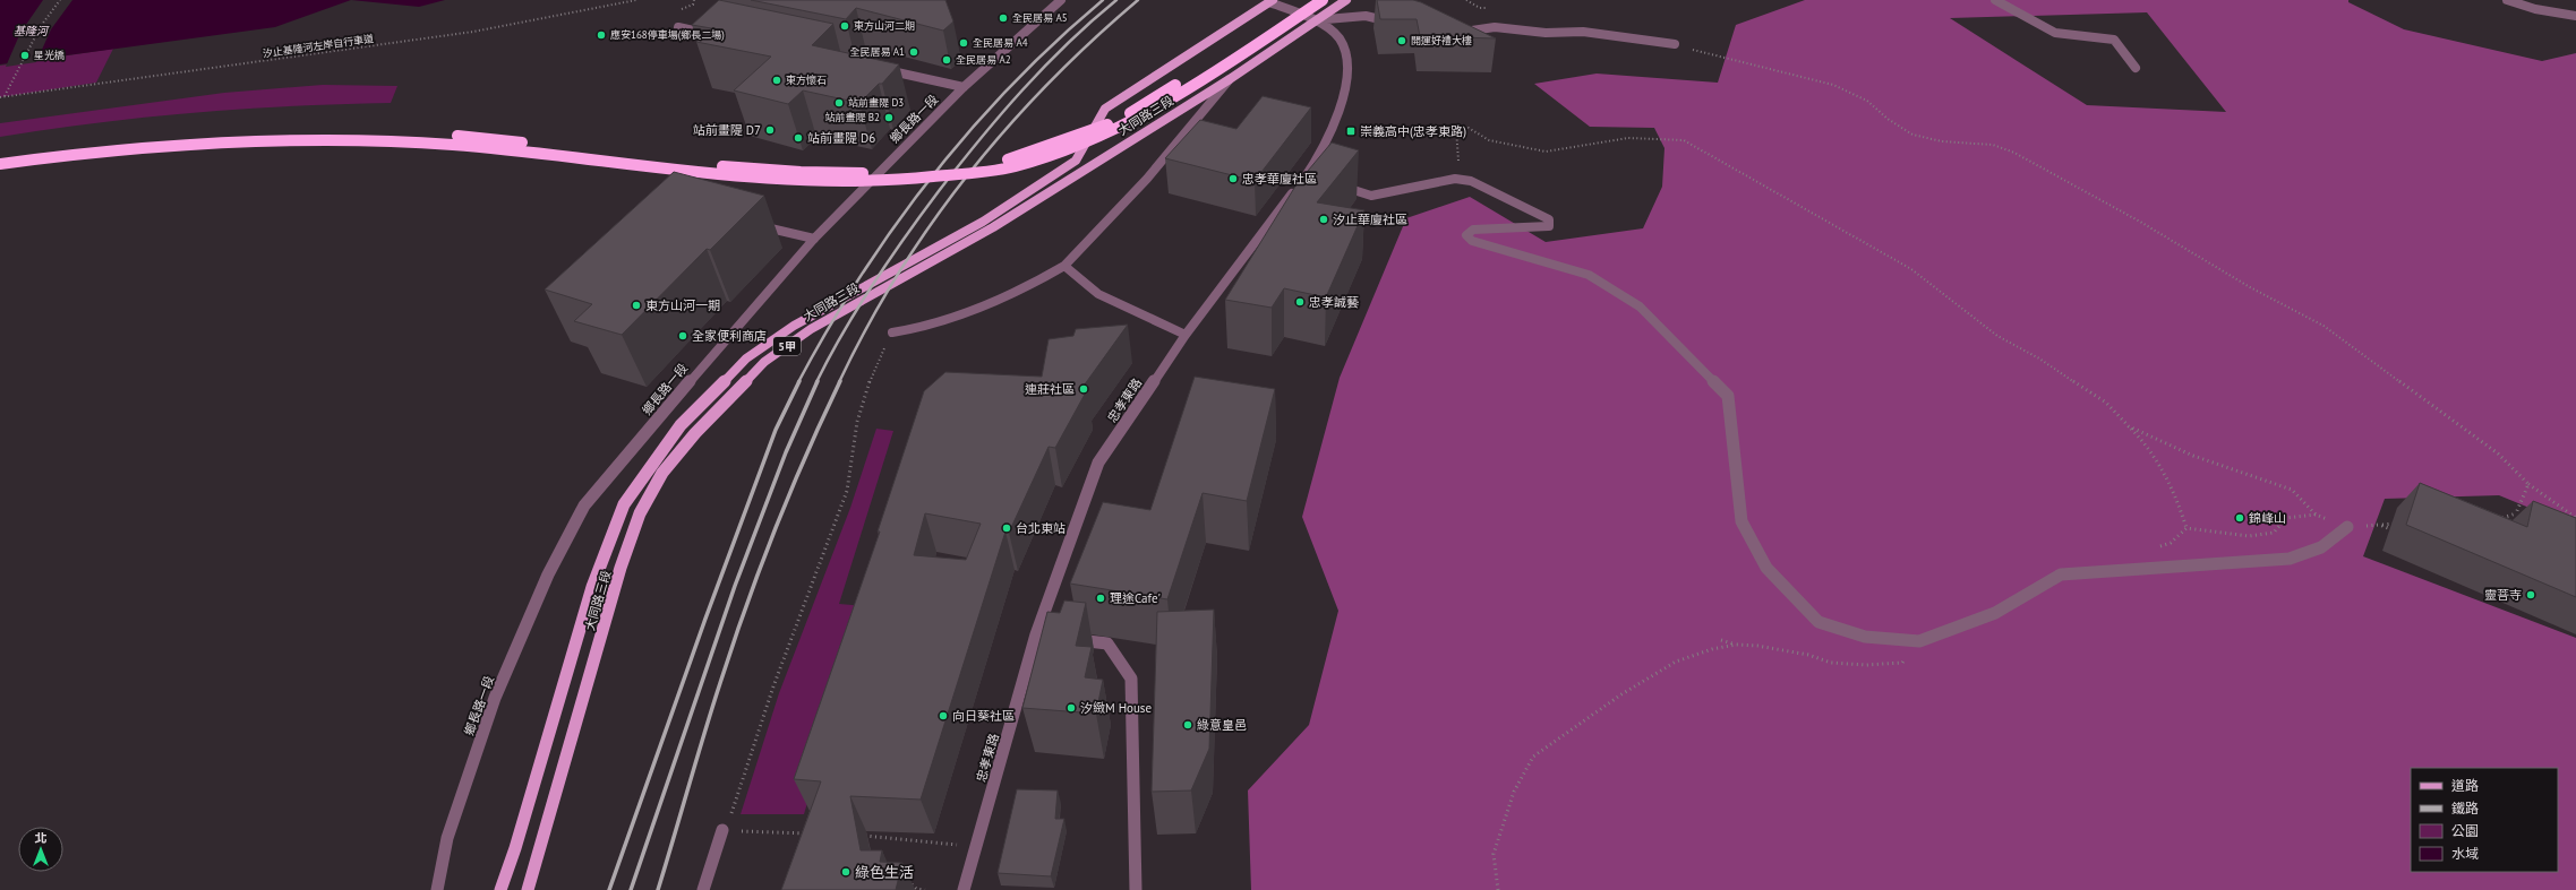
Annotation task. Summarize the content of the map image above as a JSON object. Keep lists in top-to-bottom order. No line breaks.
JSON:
{"streets":{"main road":["大同路三段","5甲"],"street":["鄉長路一段","忠孝東路"],"path":["汐止基隆河左岸自行車道"]},"crossings":[["大同路三段","忠孝東路"]],"water":["基隆河"],"places":{"other":["全民居易 A5","東方山河二期","應安168停車場(鄉長二場)","開運好禮大樓","全民居易 A4","全民居易 A1","星光橋","全民居易 A2","東方懷石","站前畫隄 D3","站前畫隄 B2","站前畫隄 D7","站前畫隄 D6","忠孝華廈社區","汐止華廈社區","忠孝誠藝","東方山河一期","全家便利商店","連莊社區","錦峰山","台北東站","靈菩寺","理途Cafe'","汐緻M House","向日葵社區","綠意皇邑","綠色生活"],"transit":["崇義高中(忠孝東路)"]},"legend":["道路","鐵路","公園","水域"],"north":"top"}
